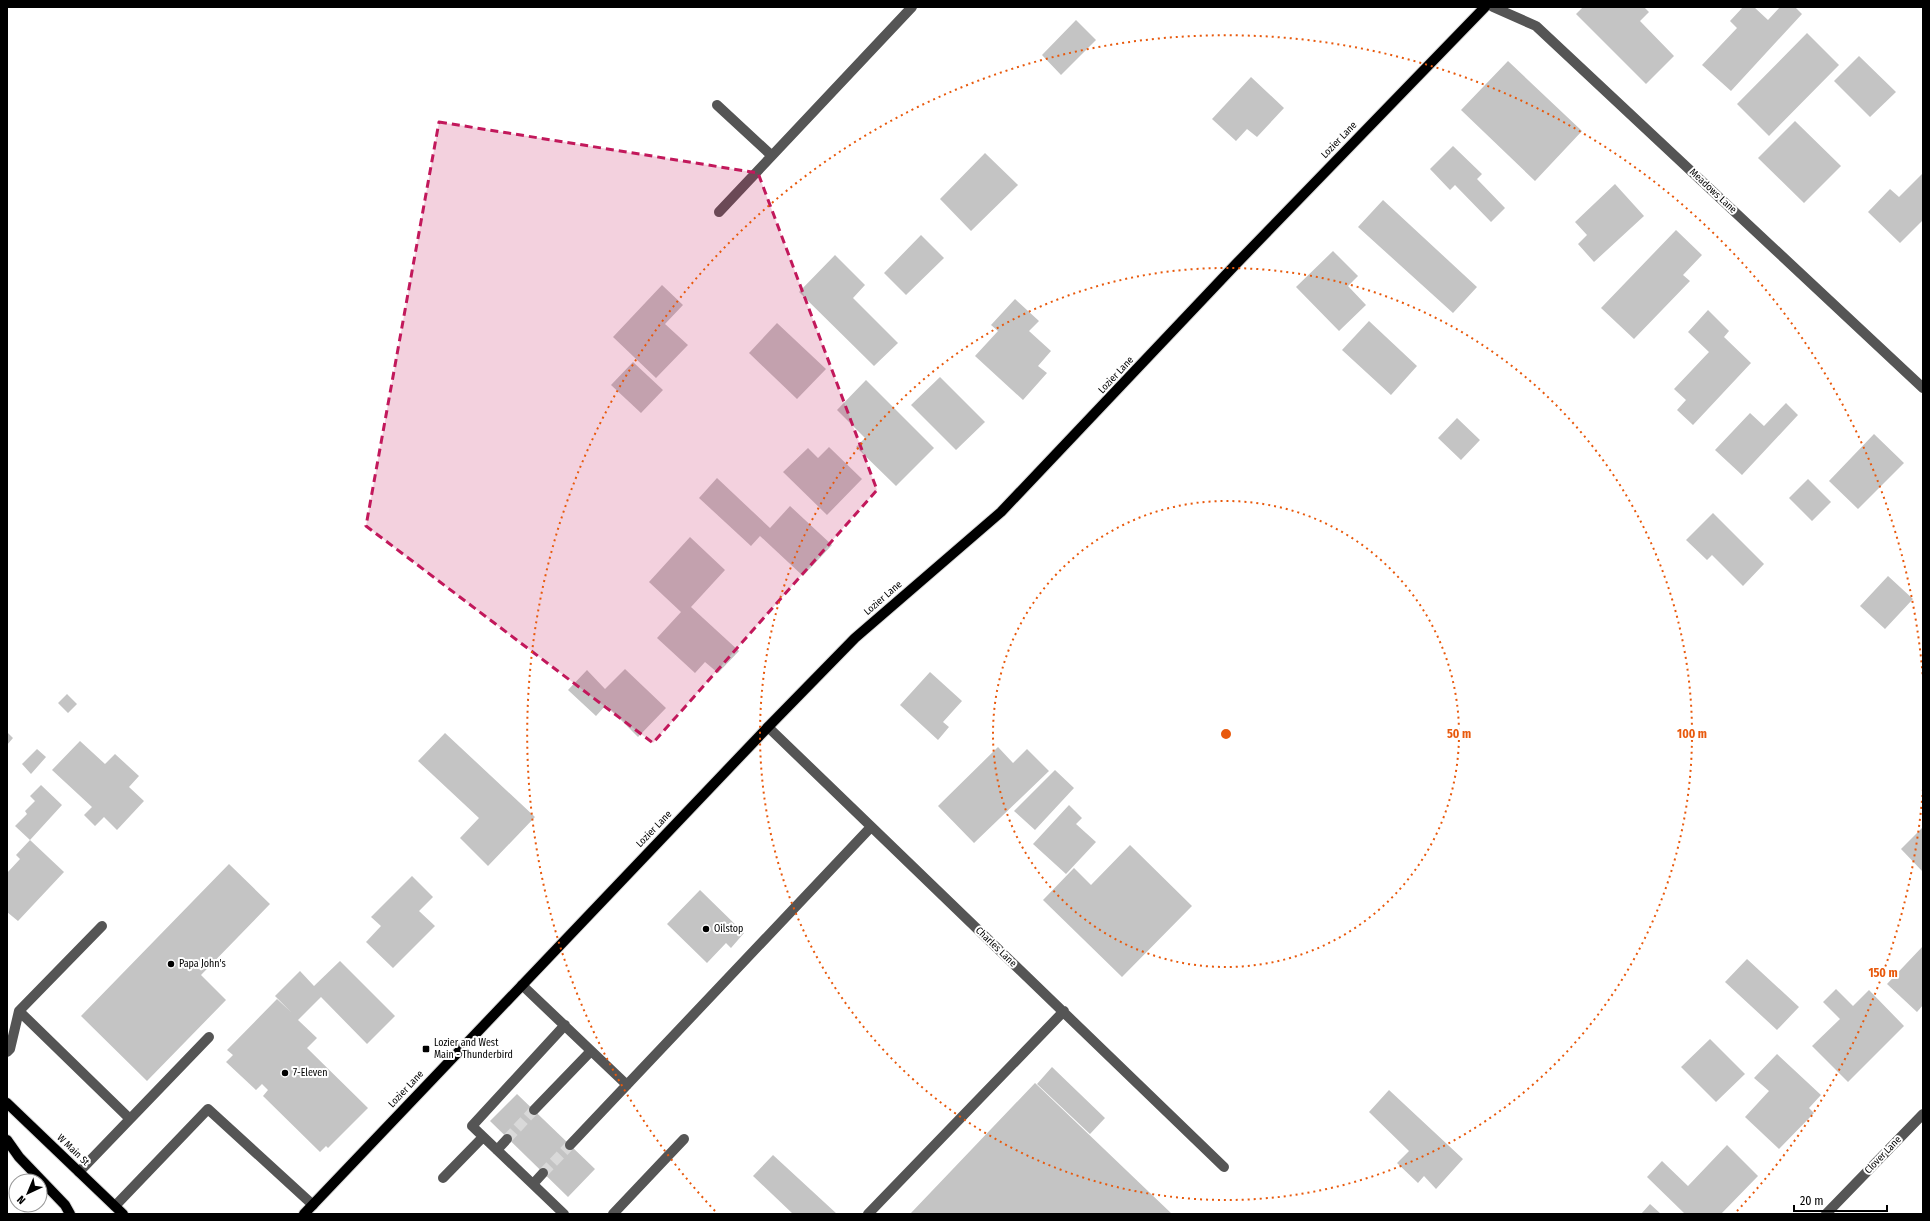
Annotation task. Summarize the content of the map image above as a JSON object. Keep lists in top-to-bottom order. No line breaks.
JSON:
{"streets":{"main road":["Lozier Lane","W Main St"],"street":["Meadows Lane","Charles Lane","Clover Lane"]},"crossings":[["Lozier Lane","Charles Lane"]],"places":{"other":["Oilstop","Papa John's","7-Eleven"],"transit":["Lozier and West Main - Thunderbird"]},"scale_bar":"20 m","north":"bottom left","rings":["50 m","100 m","150 m"]}
